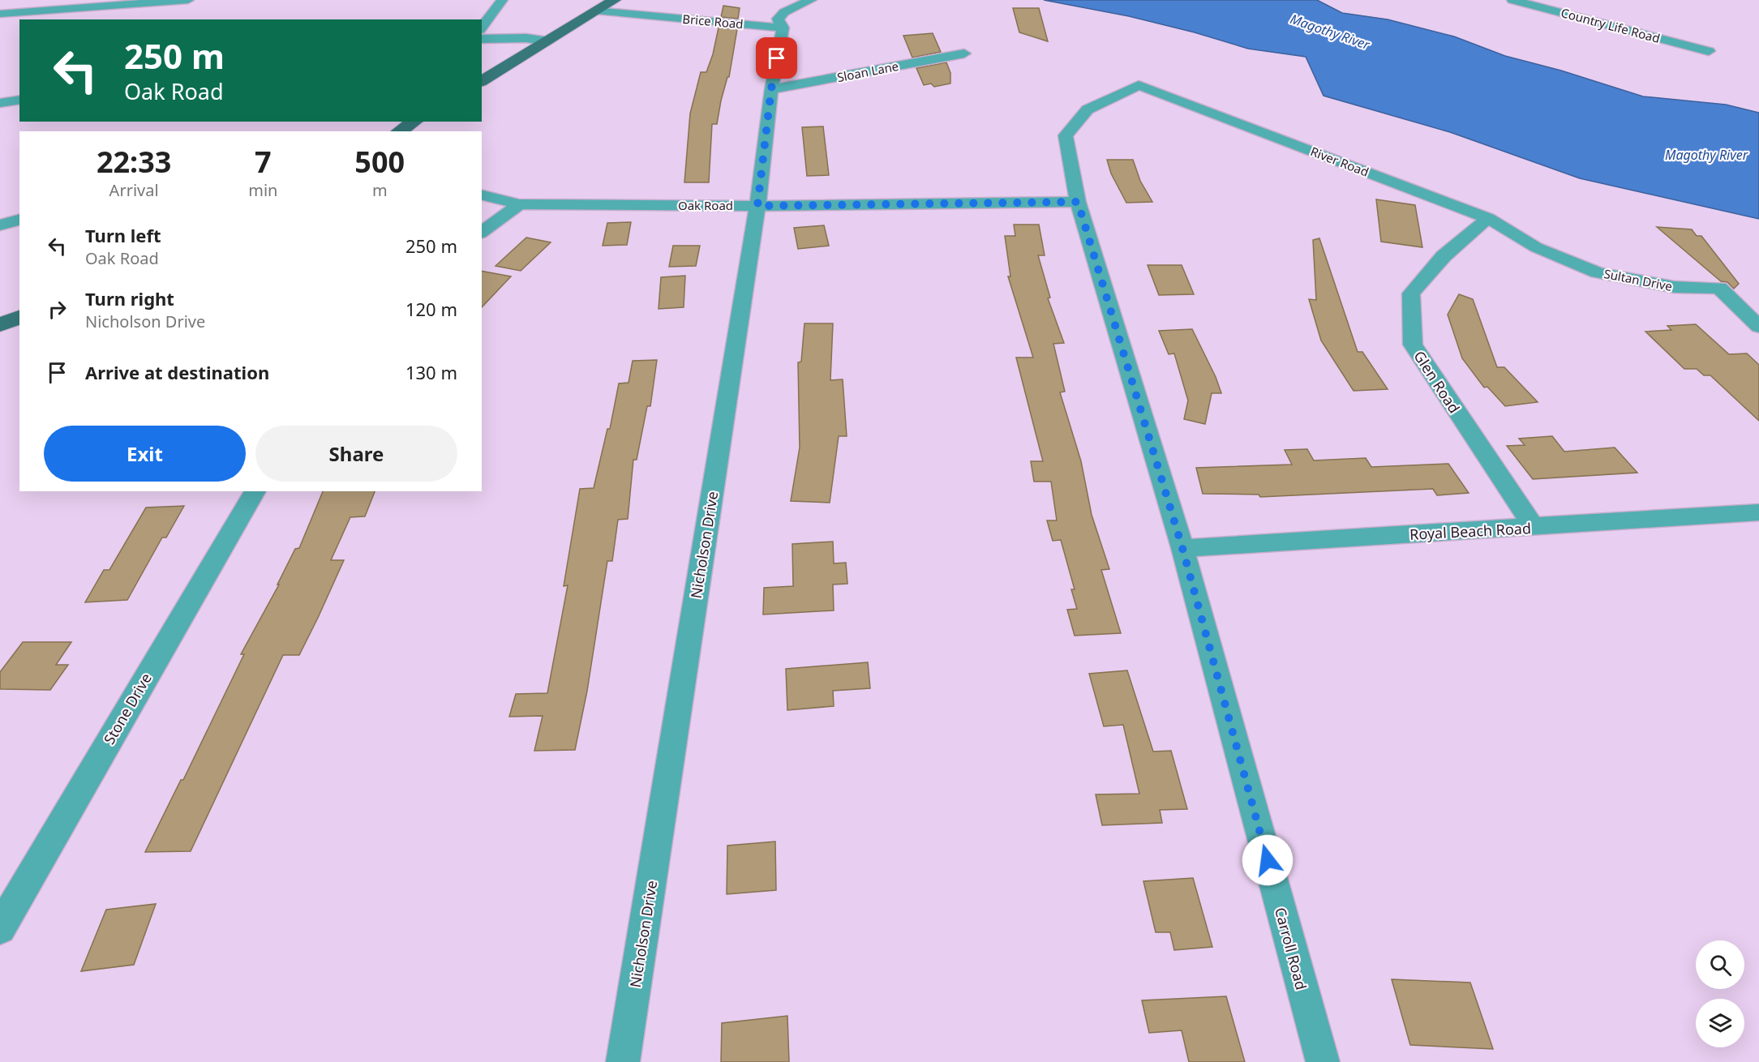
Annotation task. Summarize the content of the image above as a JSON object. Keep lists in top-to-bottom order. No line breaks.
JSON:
{"streets":{"street":["Brice Road","Country Life Road","Sloan Lane","River Road","Oak Road","Sultan Drive","Glen Road","Royal Beach Road","Nicholson Drive","Stone Drive","Carroll Road"]},"crossings":[["Brice Road","Nicholson Drive"],["Sloan Lane","Nicholson Drive"],["River Road","Sultan Drive"],["River Road","Glen Road"],["River Road","Carroll Road"],["Oak Road","Nicholson Drive"],["Oak Road","Carroll Road"],["Glen Road","Royal Beach Road"],["Royal Beach Road","Carroll Road"]],"water":["Magothy River"],"page":{"turn":["250 m","Oak Road"],"eta":["22:33","Arrival","7","min","500","m"],"list":[{"name":"Turn left","note":"Oak Road","value":"250 m"},{"name":"Turn right","note":"Nicholson Drive","value":"120 m"},{"name":"Arrive at destination","value":"130 m"}],"buttons":["Exit","Share"]}}
